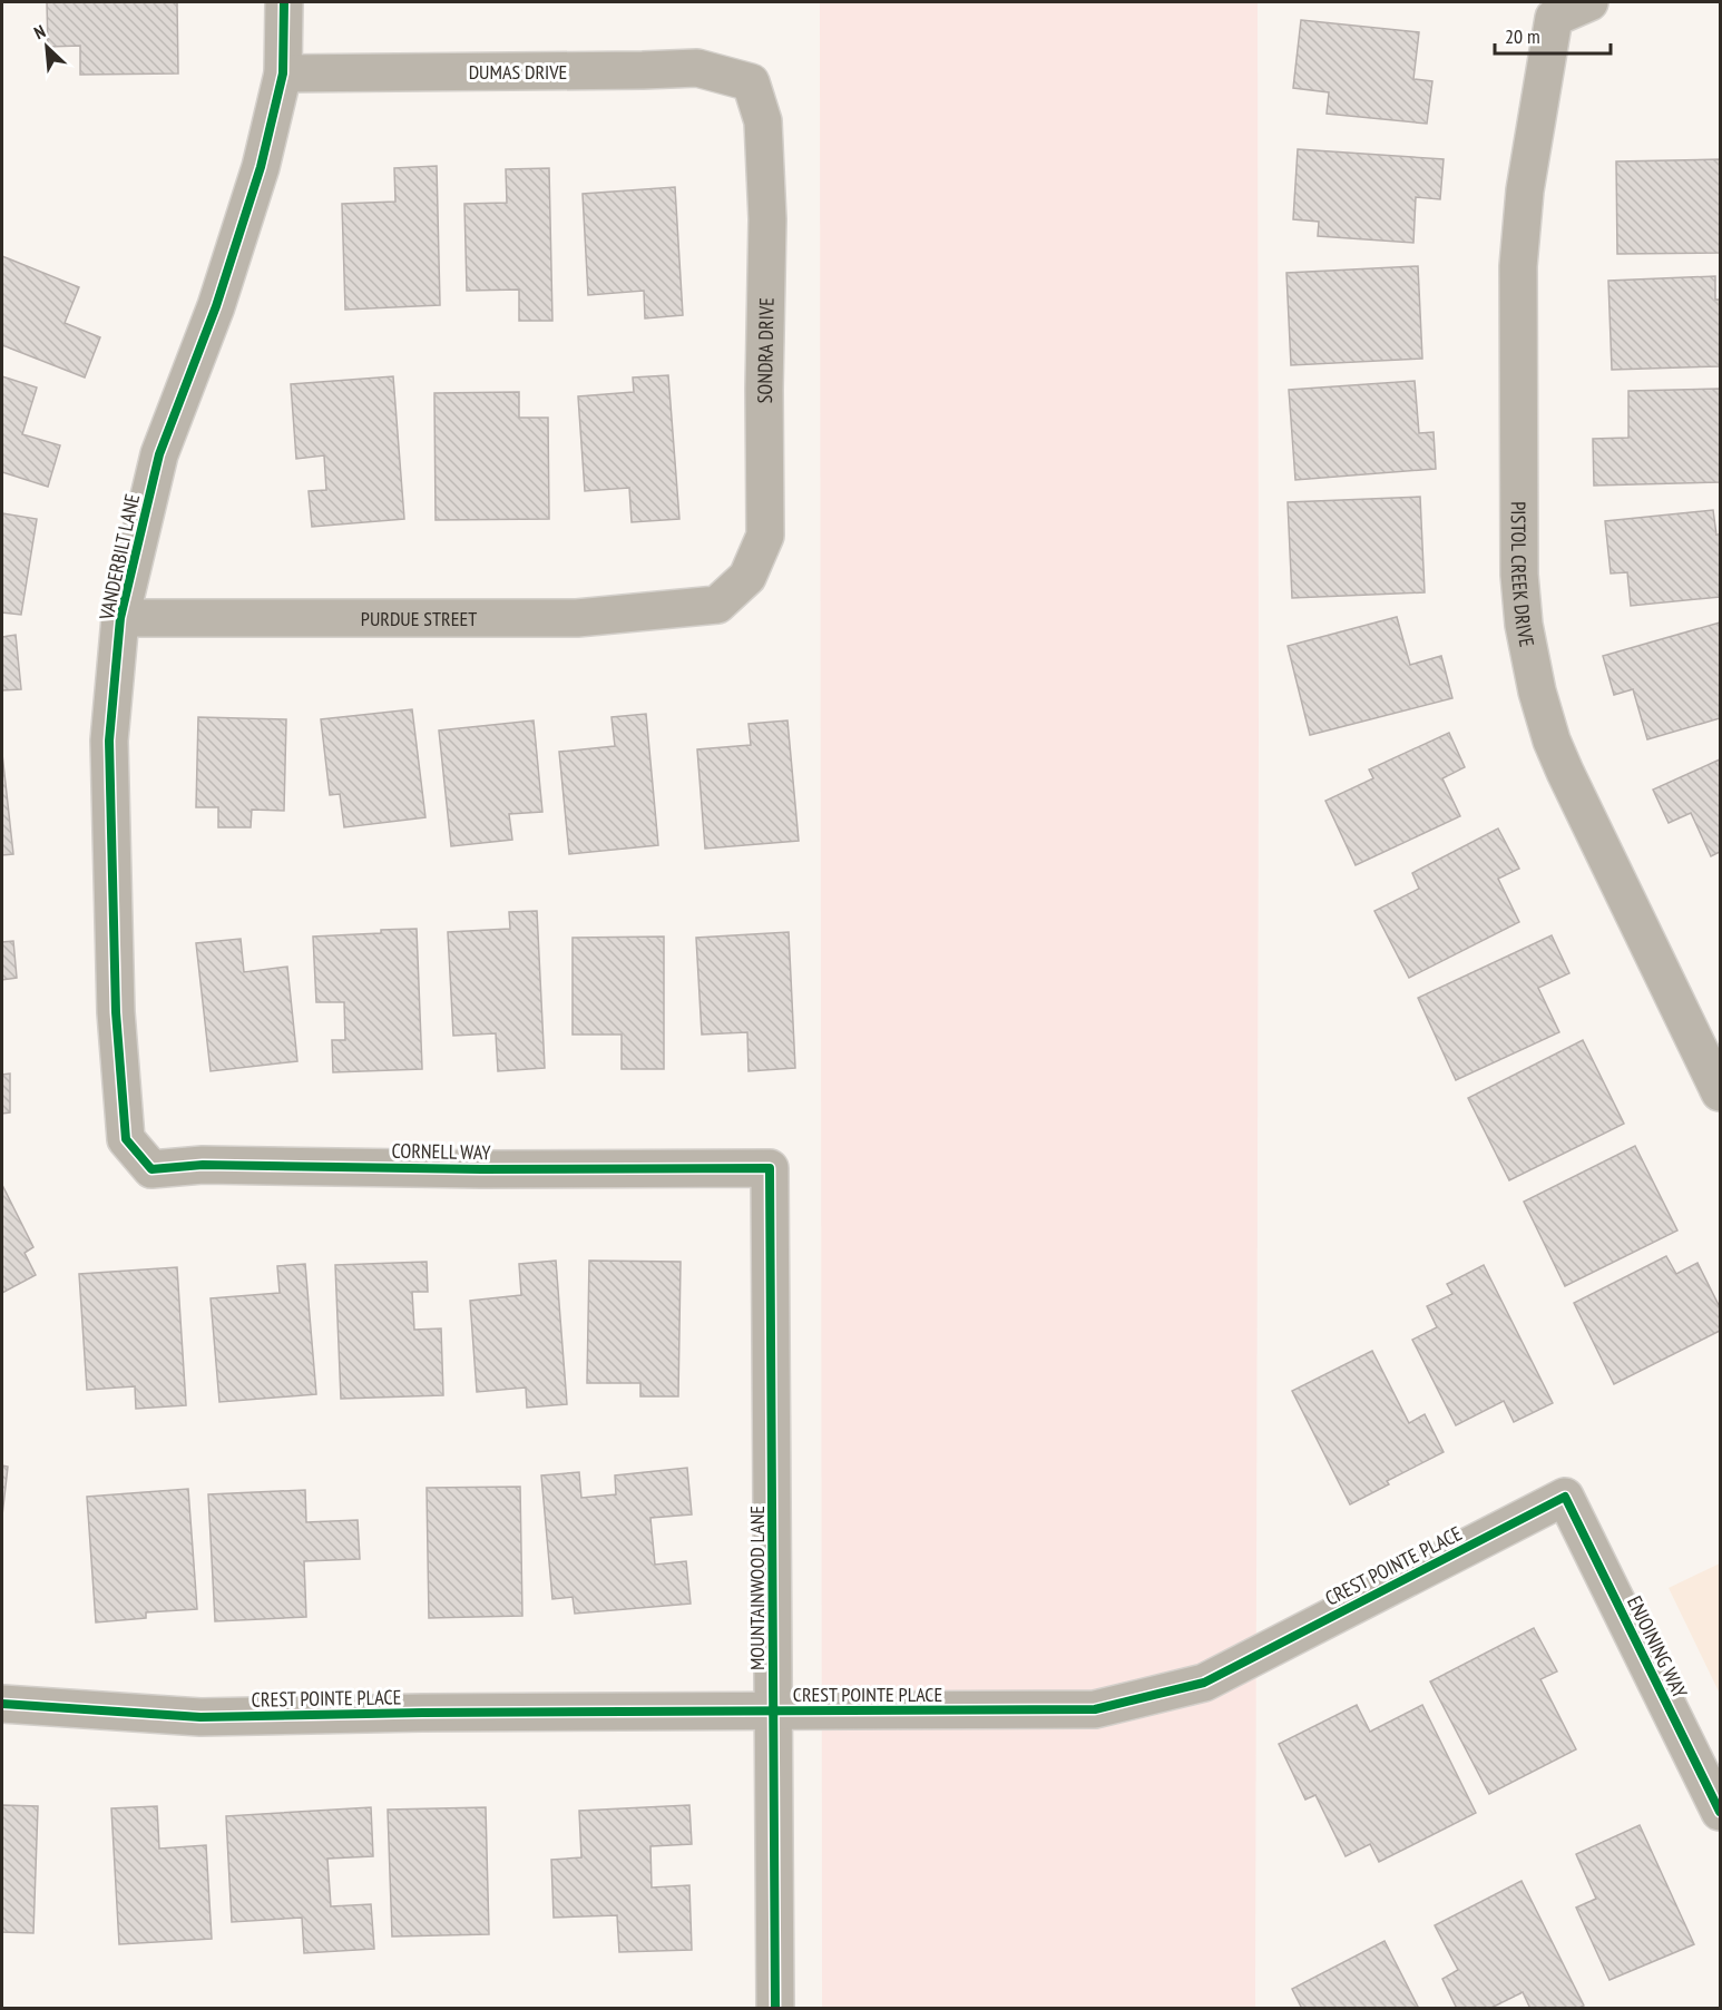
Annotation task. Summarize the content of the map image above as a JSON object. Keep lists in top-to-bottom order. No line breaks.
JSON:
{"streets":{"street":["DUMAS DRIVE","SONDRA DRIVE","VANDERBILT LANE","PISTOL CREEK DRIVE","PURDUE STREET","CORNELL WAY","CREST POINTE PLACE","MOUNTAINWOOD LANE","ENJOINING WAY"]},"crossings":[["DUMAS DRIVE","SONDRA DRIVE"],["DUMAS DRIVE","VANDERBILT LANE"],["SONDRA DRIVE","PURDUE STREET"],["VANDERBILT LANE","PURDUE STREET"],["VANDERBILT LANE","CORNELL WAY"],["CORNELL WAY","MOUNTAINWOOD LANE"],["CREST POINTE PLACE","MOUNTAINWOOD LANE"],["CREST POINTE PLACE","ENJOINING WAY"]],"scale_bar":"20 m","north":"top left"}
